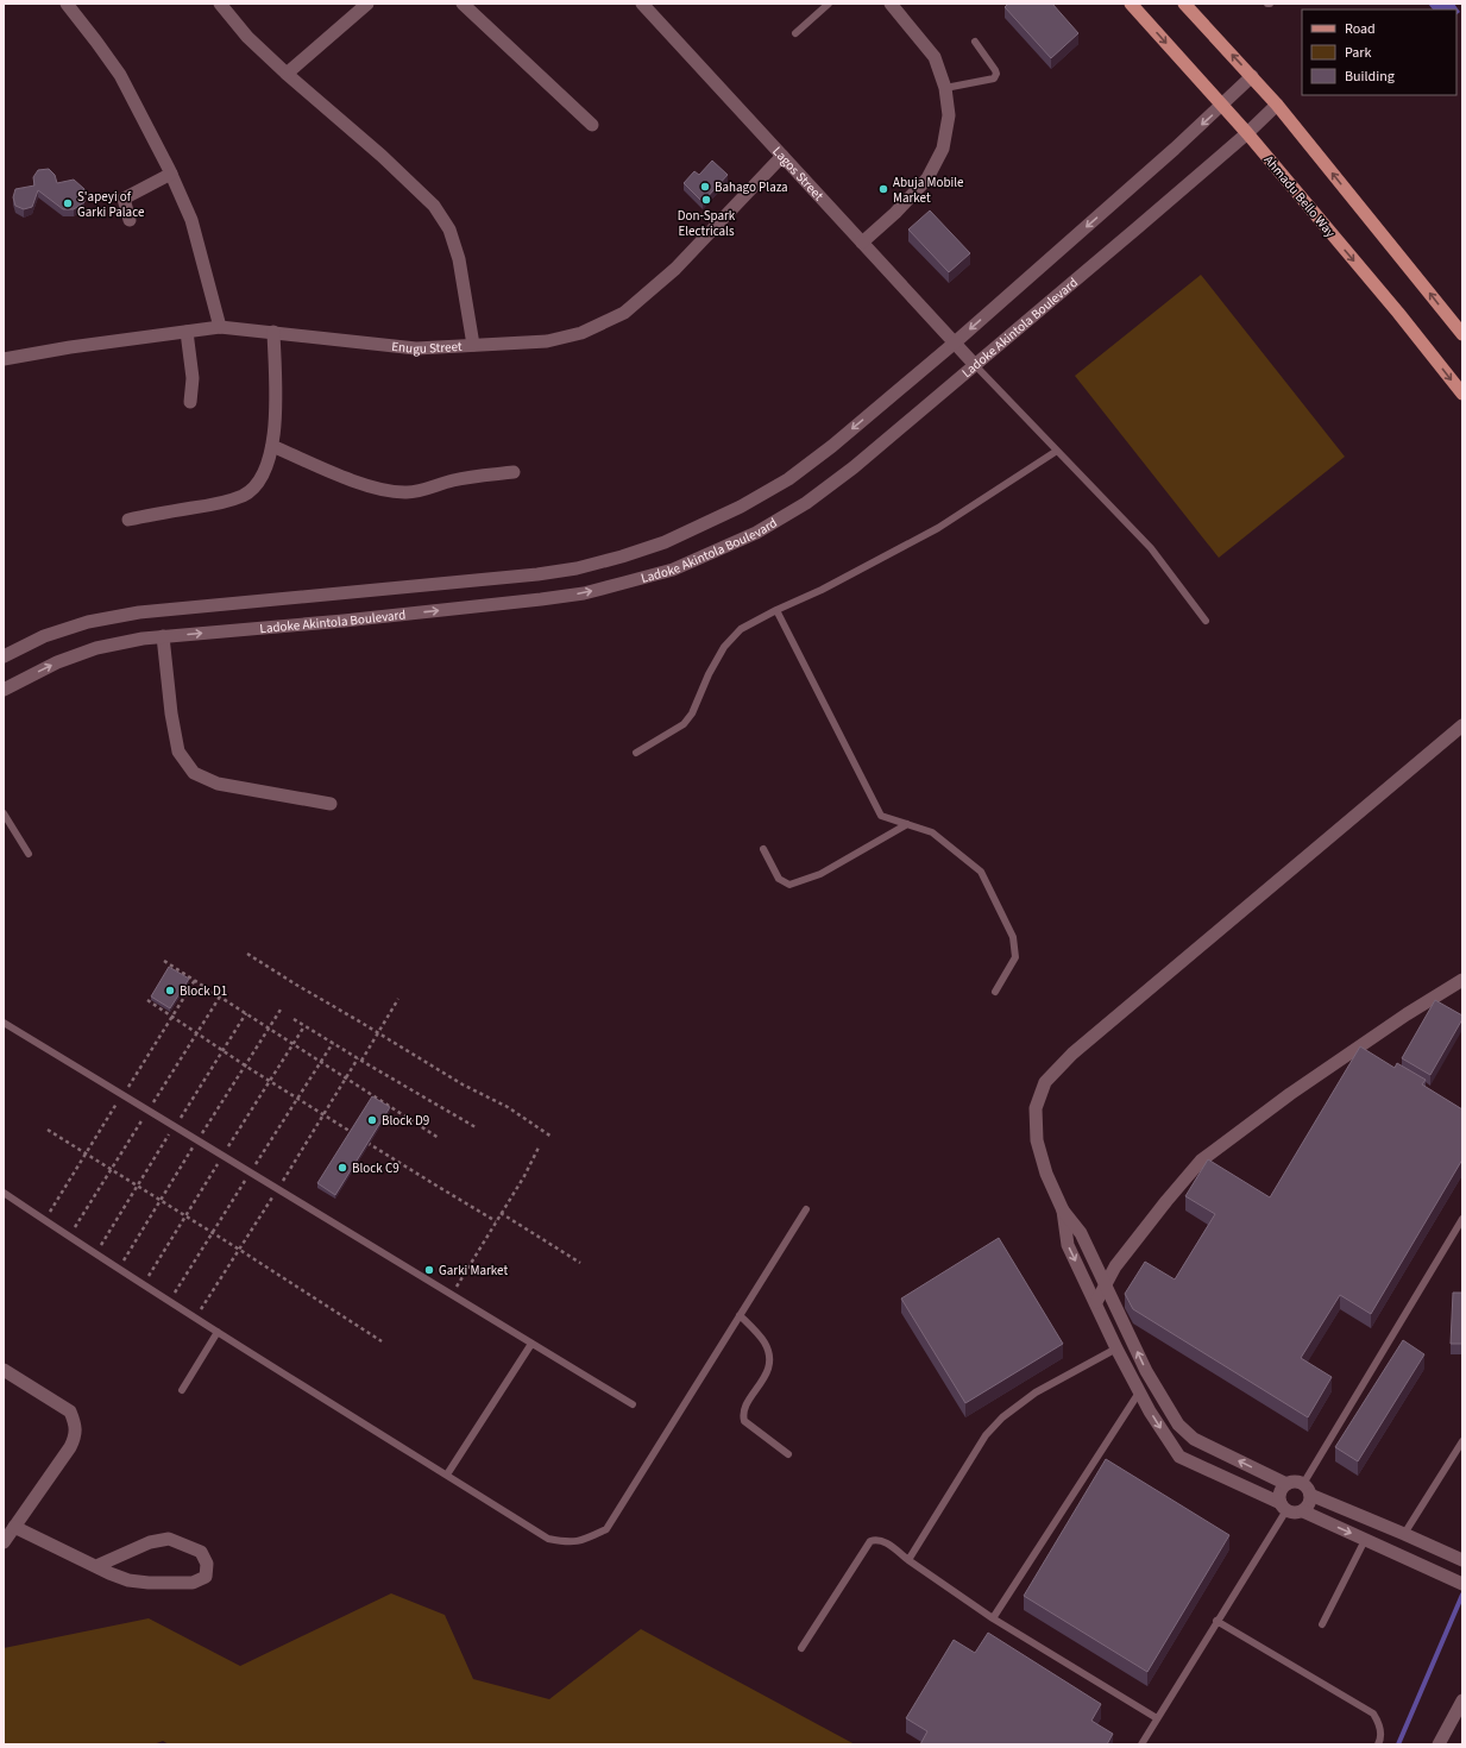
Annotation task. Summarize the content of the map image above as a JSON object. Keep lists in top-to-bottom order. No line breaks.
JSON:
{"streets":{"main road":["Ahmadu Bello Way"],"street":["Lagos Street","Ladoke Akintola Boulevard","Enugu Street"]},"crossings":[["Lagos Street","Ladoke Akintola Boulevard"],["Lagos Street","Enugu Street"],["Ahmadu Bello Way","Ladoke Akintola Boulevard"]],"places":["Bahago Plaza","Abuja Mobile Market","Don-Spark Electricals","S'apeyi of Garki Palace","Block D1","Block D9","Block C9","Garki Market"],"legend":["Road","Park","Building"]}
